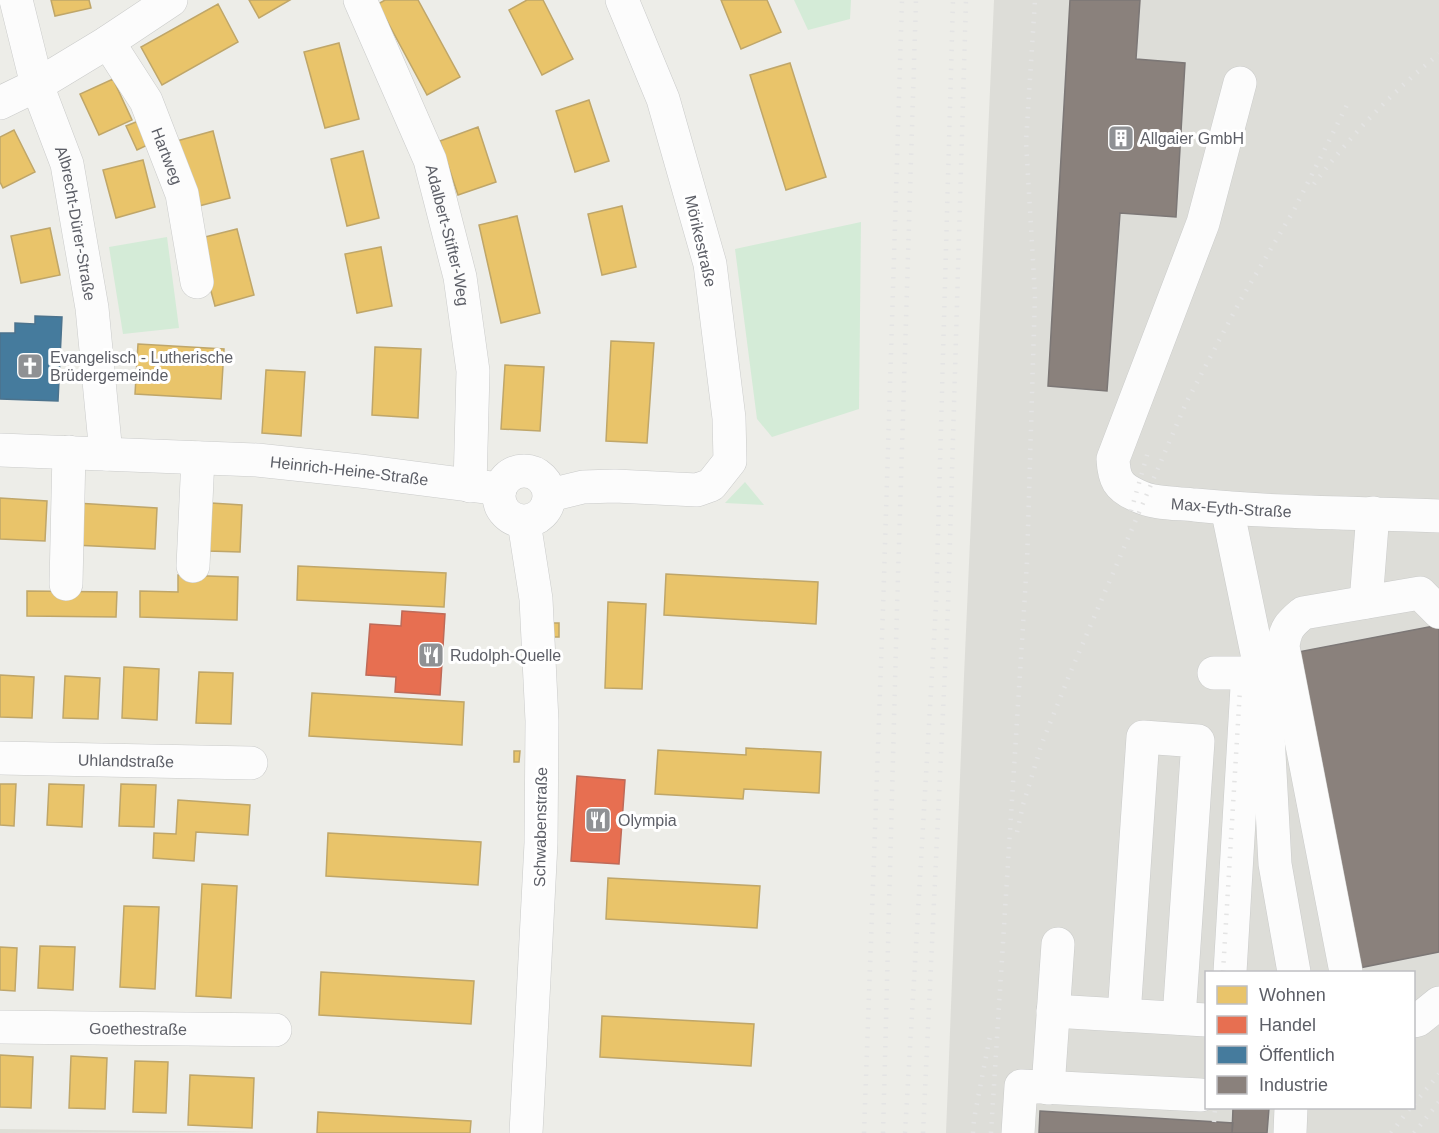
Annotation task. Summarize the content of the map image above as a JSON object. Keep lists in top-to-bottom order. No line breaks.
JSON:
{"streets":{"street":["Hartweg","Albrecht-Dürer-Straße","Adalbert-Stifter-Weg","Mörikestraße","Heinrich-Heine-Straße","Max-Eyth-Straße","Uhlandstraße","Schwabenstraße","Goethestraße"]},"crossings":[["Albrecht-Dürer-Straße","Heinrich-Heine-Straße"],["Adalbert-Stifter-Weg","Heinrich-Heine-Straße"]],"places":{"building":["Allgaier GmbH"],"church":["Evangelisch - Lutherische Brüdergemeinde"],"restaurant":["Rudolph-Quelle","Olympia"]},"legend":["Wohnen","Handel","Öffentlich","Industrie"]}
